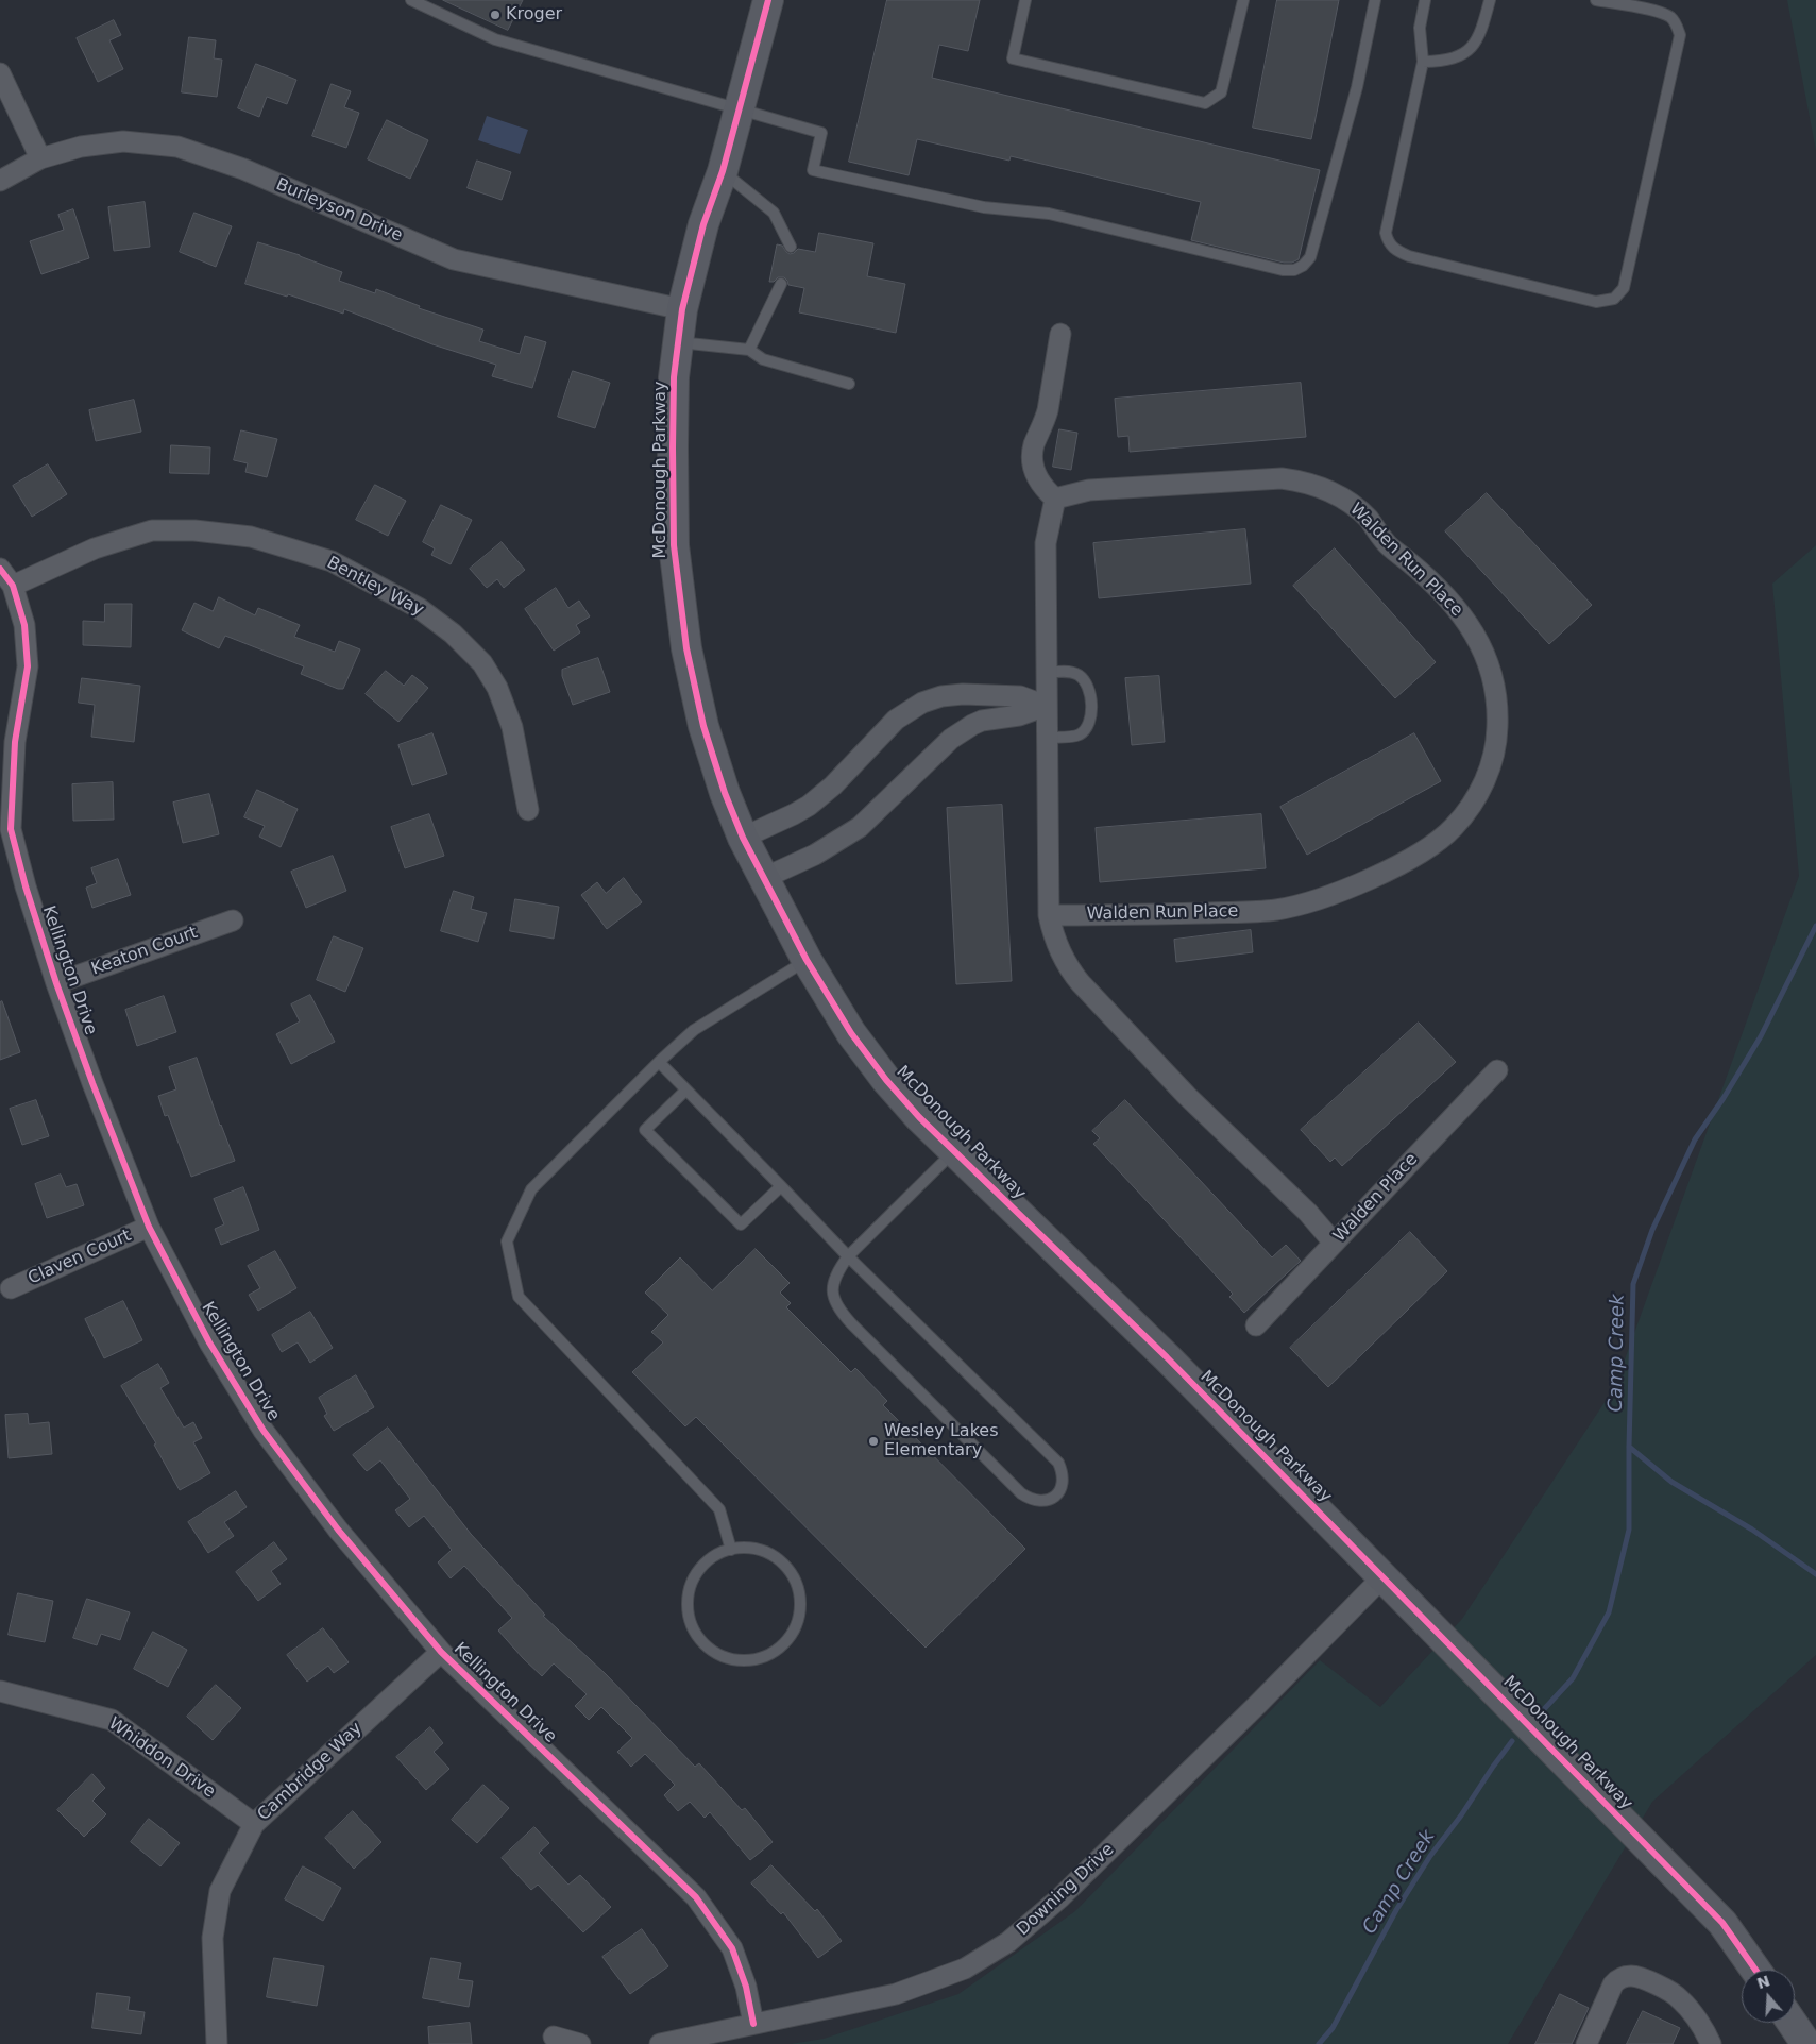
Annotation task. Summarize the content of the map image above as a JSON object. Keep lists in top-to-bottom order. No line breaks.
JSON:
{"streets":{"street":["Burleyson Drive","McDonough Parkway","Walden Run Place","Bentley Way","Keaton Court","Kellington Drive","Walden Place","Claven Court","Whiddon Drive","Cambridge Way","Downing Drive"]},"crossings":[["Burleyson Drive","McDonough Parkway"],["McDonough Parkway","Downing Drive"],["Bentley Way","Kellington Drive"],["Keaton Court","Kellington Drive"],["Kellington Drive","Claven Court"],["Kellington Drive","Cambridge Way"],["Kellington Drive","Downing Drive"],["Whiddon Drive","Cambridge Way"]],"water":["Camp Creek"],"places":["Kroger","Wesley Lakes Elementary"],"north":"top"}
